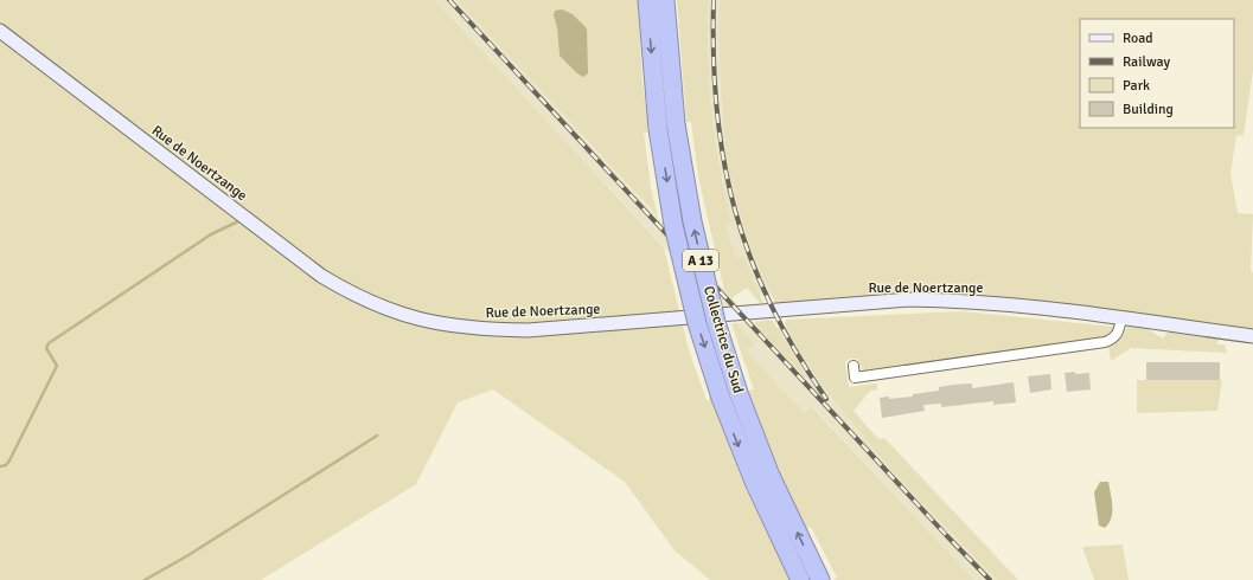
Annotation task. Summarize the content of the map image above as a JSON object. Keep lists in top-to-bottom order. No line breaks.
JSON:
{"streets":{"highway":["A 13","Collectrice du Sud"],"main road":["Rue de Noertzange"]},"legend":["Road","Railway","Park","Building"]}
